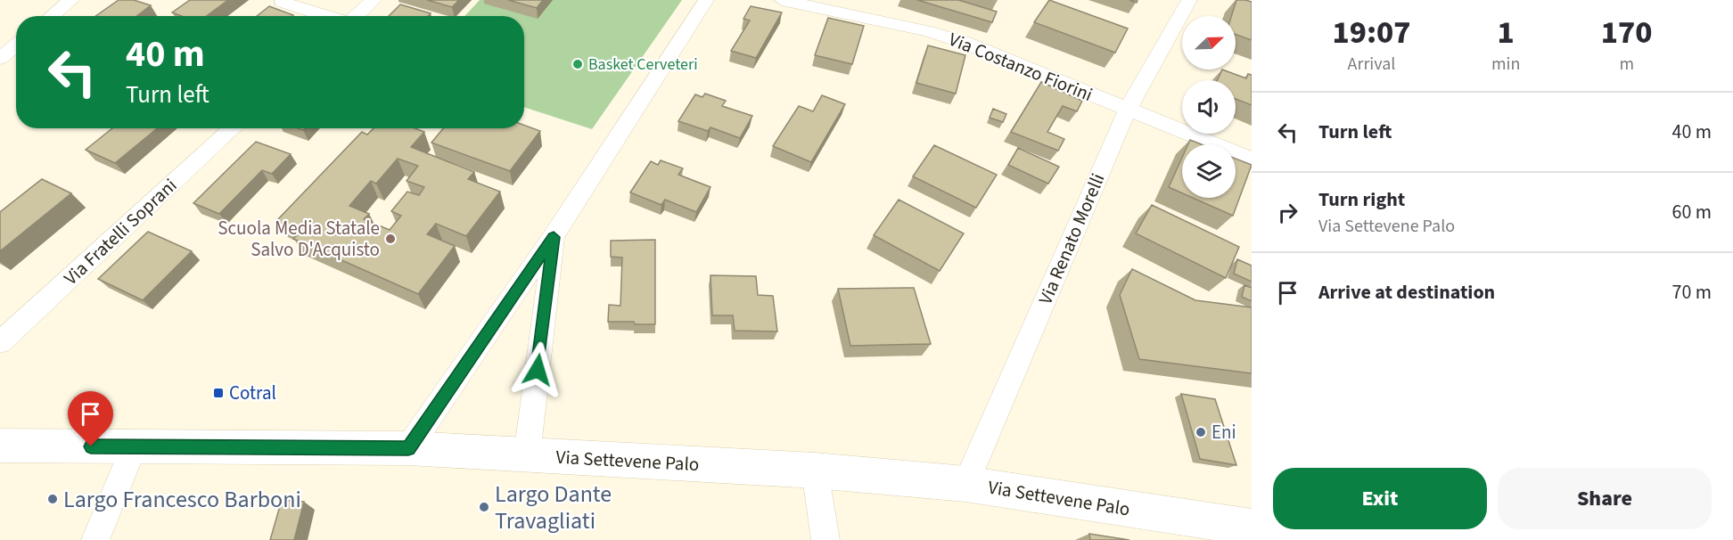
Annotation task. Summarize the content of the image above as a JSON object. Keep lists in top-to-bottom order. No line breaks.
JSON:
{"streets":{"street":["Via Costanzo Fiorini","Via Fratelli Soprani","Via Renato Morelli","Via Settevene Palo"]},"crossings":[["Via Costanzo Fiorini","Via Renato Morelli"],["Via Renato Morelli","Via Settevene Palo"]],"places":{"other":["Basket Cerveteri","Scuola Media Statale Salvo D'Acquisto","Eni","Largo Francesco Barboni","Largo Dante Travagliati"],"transit":["Cotral"]},"north":"top right","page":{"eta":["19:07","Arrival","1","min","170","m"],"turn":["40 m","Turn left"],"list":[{"name":"Turn left","value":"40 m"},{"name":"Turn right","note":"Via Settevene Palo","value":"60 m"},{"name":"Arrive at destination","value":"70 m"}],"buttons":["Exit","Share"]}}
